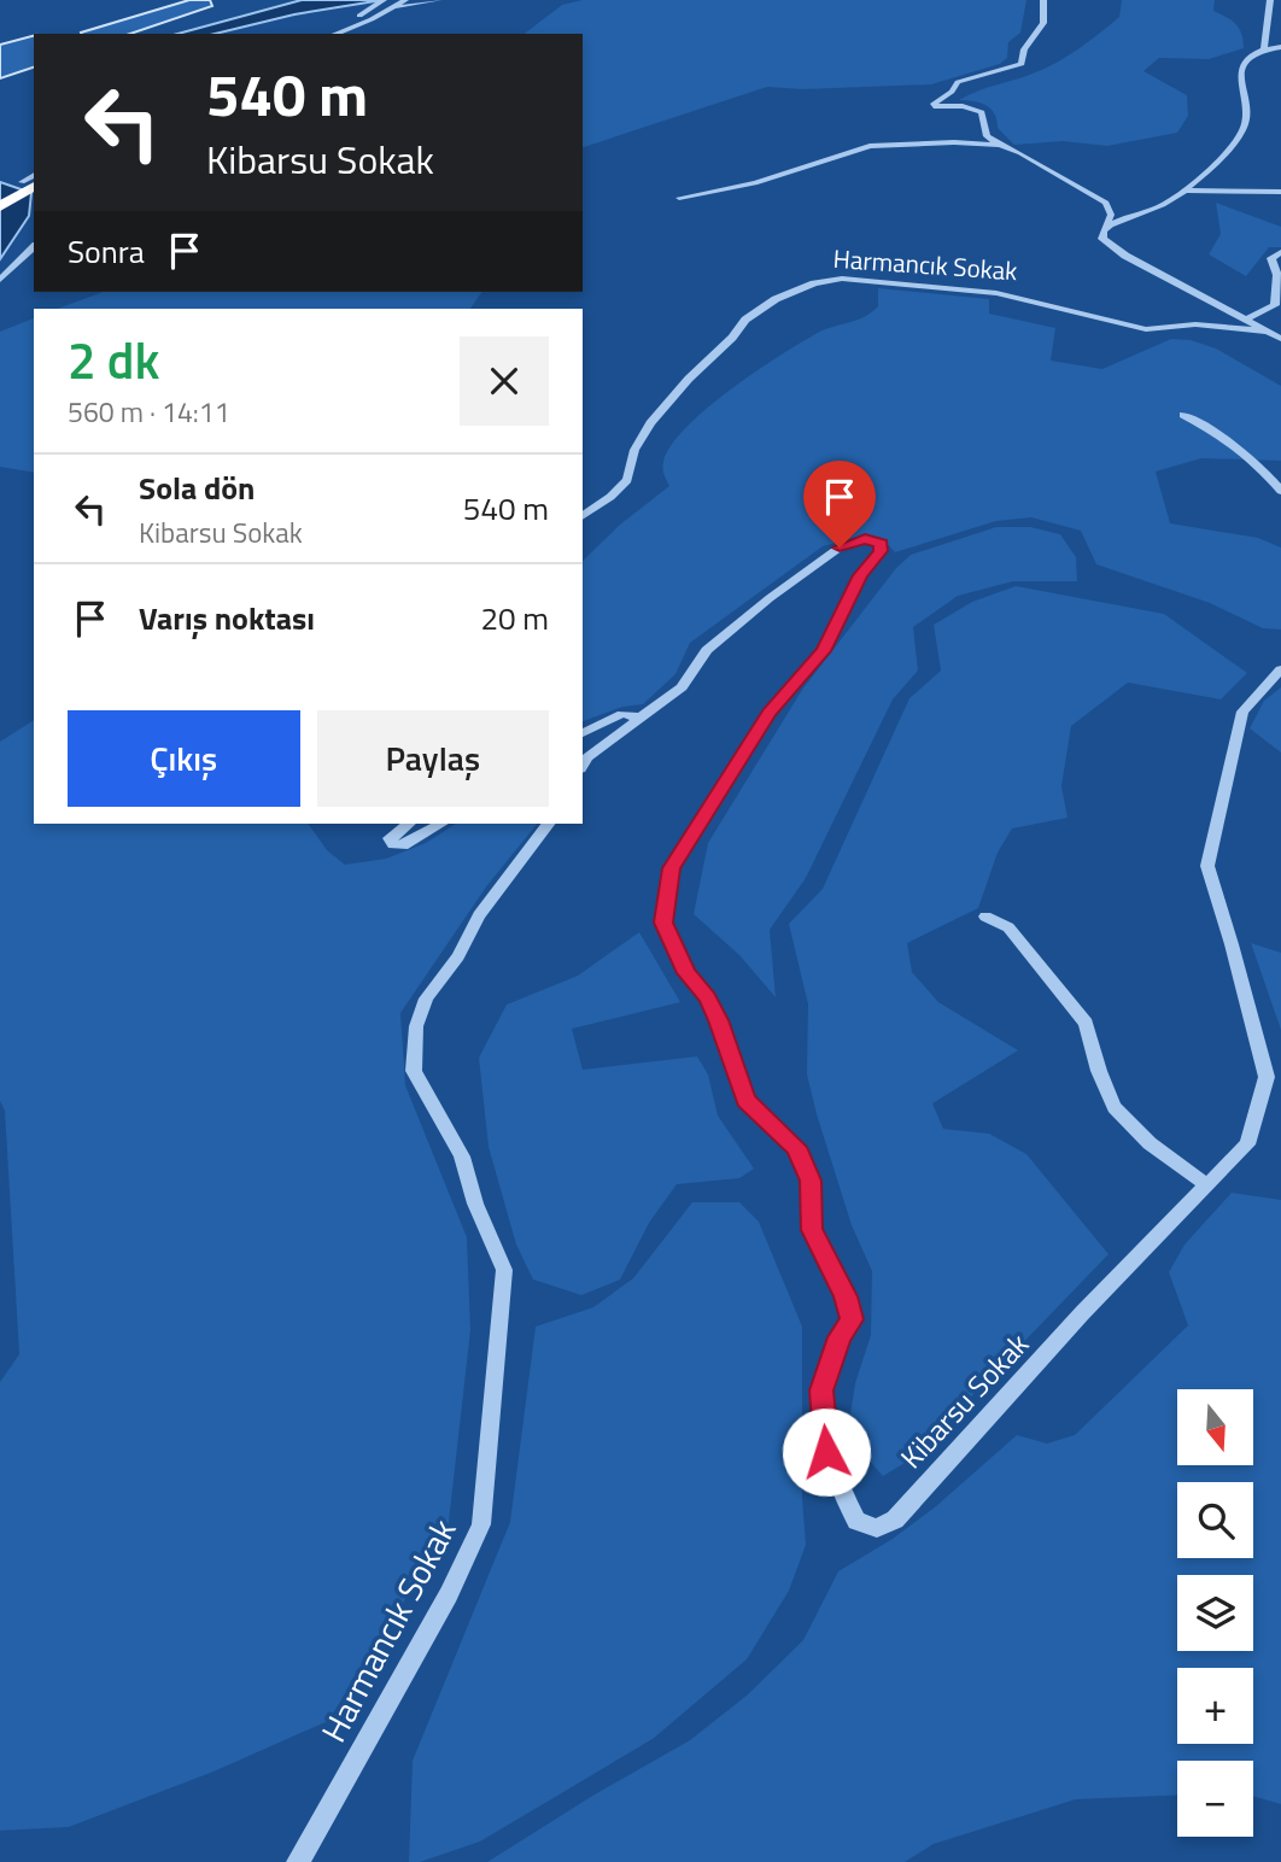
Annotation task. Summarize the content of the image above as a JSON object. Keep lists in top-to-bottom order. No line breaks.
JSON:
{"streets":{"street":["Harmancık Sokak","Kibarsu Sokak"]},"north":"bottom","page":{"turn":["540 m","Kibarsu Sokak"],"then":"Sonra","heading":["2 dk","560 m · 14:11"],"list":[{"name":"Sola dön","note":"Kibarsu Sokak","value":"540 m"},{"name":"Varış noktası","value":"20 m"}],"buttons":["Çıkış","Paylaş"],"map_buttons":["+","−"]}}
